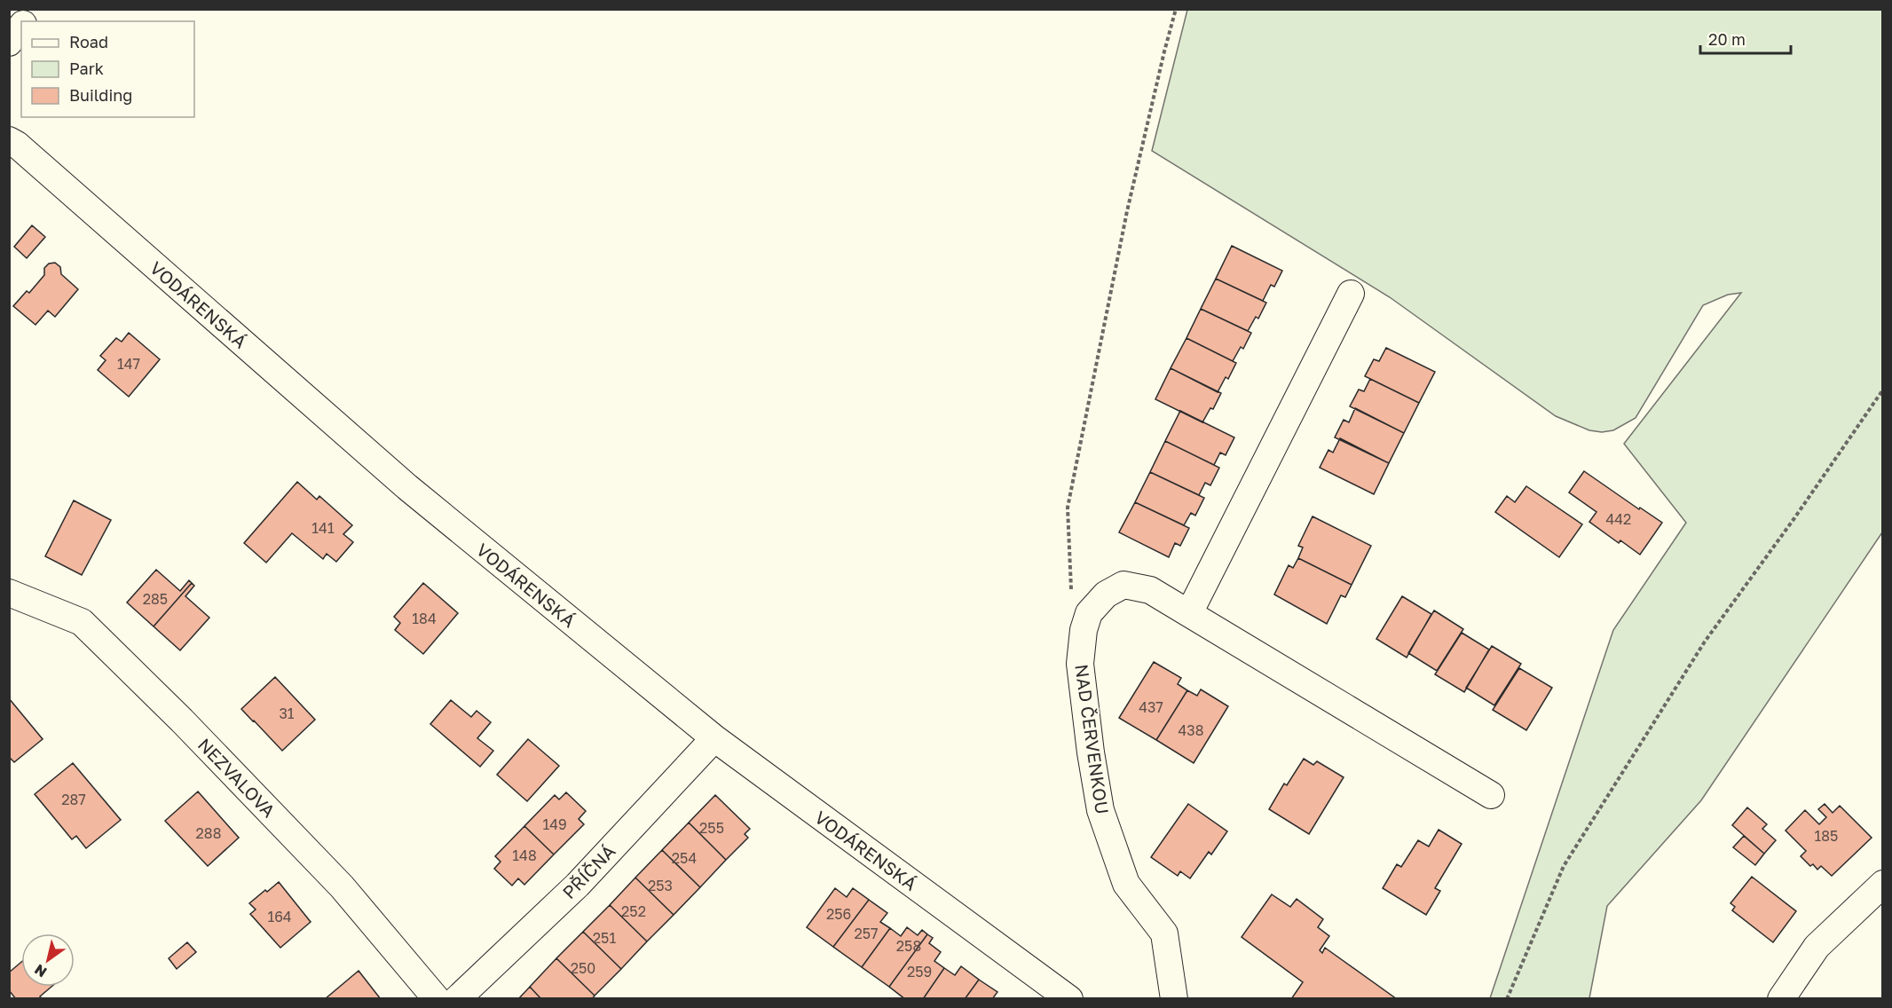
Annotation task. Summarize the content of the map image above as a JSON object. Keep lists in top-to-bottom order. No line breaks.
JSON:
{"streets":{"street":["VODÁRENSKÁ","NAD ČERVENKOU","NEZVALOVA","PŘÍČNÁ"]},"crossings":[["VODÁRENSKÁ","PŘÍČNÁ"]],"house_numbers":["147","442","141","285","184","437","31","438","287","149","255","288","185","148","254","253","252","256","164","257","251","258","250","259"],"legend":["Road","Park","Building"],"scale_bar":"20 m","north":"bottom left"}
